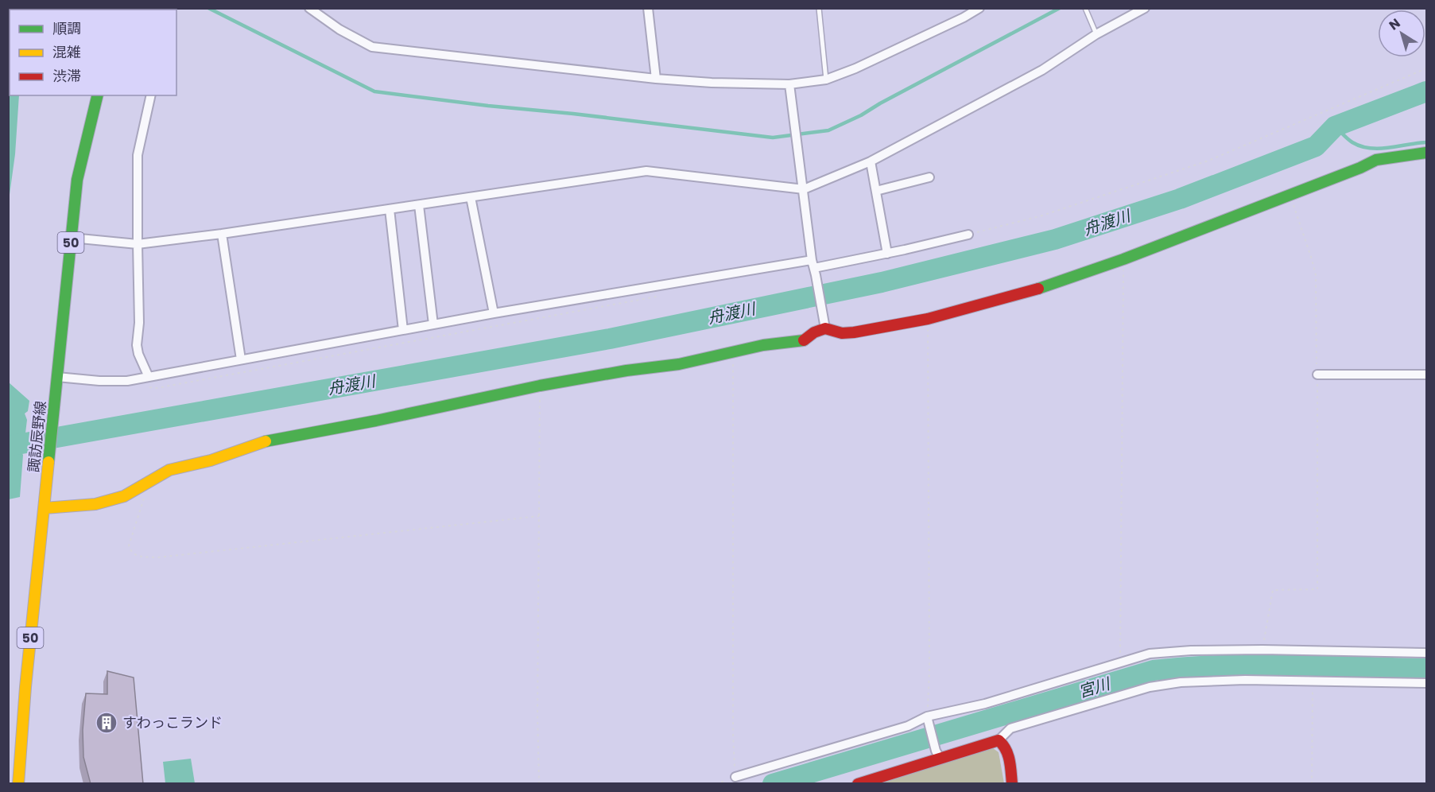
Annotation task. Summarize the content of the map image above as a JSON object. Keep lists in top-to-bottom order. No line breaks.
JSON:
{"streets":{"street":["50","諏訪辰野線"]},"water":["舟渡川","宮川"],"places":{"building":["すわっこランド"]},"legend":["順調","混雑","渋滞"],"north":"top left"}
